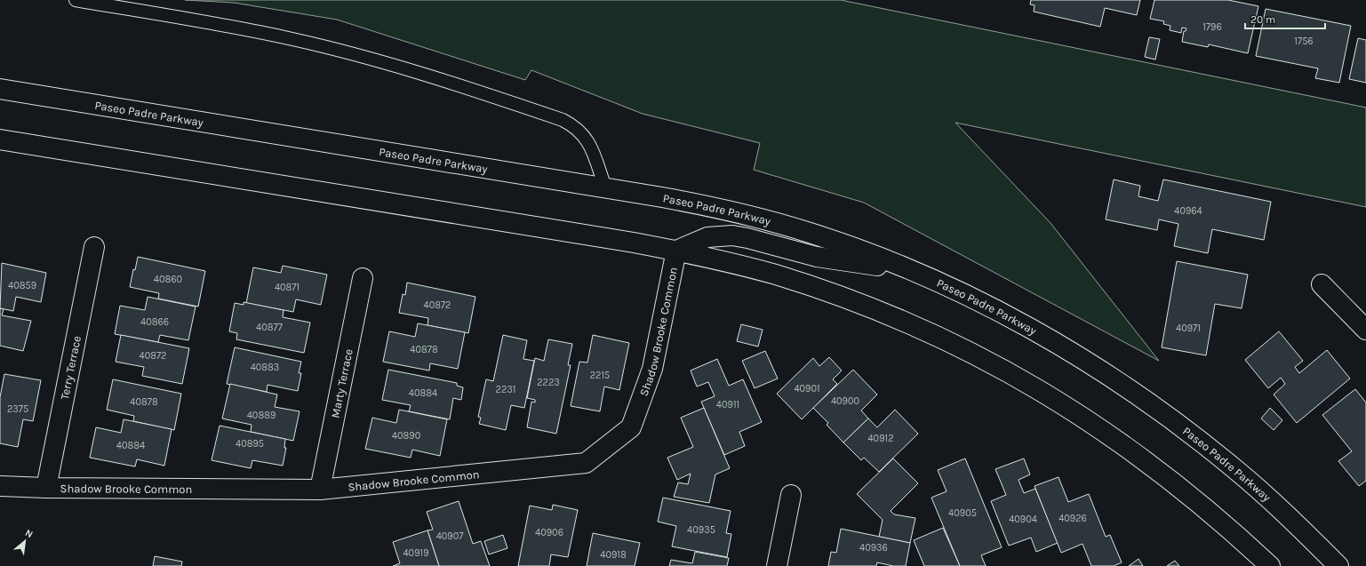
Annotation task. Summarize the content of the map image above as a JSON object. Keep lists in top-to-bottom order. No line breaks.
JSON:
{"streets":{"main road":["Paseo Padre Parkway","Shadow Brooke Common","Terry Terrace","Marty Terrace"]},"crossings":[["Shadow Brooke Common","Terry Terrace"],["Shadow Brooke Common","Marty Terrace"]],"house_numbers":["1796","1756","40964","40860","40859","40871","40872","40866","40877","40971","40878","40872","40883","2215","2223","40901","2231","40884","40900","40878","40911","2375","40889","40890","40912","40895","40884","40905","40926","40904","40935","40906","40907","40936","40919","40918"],"scale_bar":"20 m","north":"top right"}
